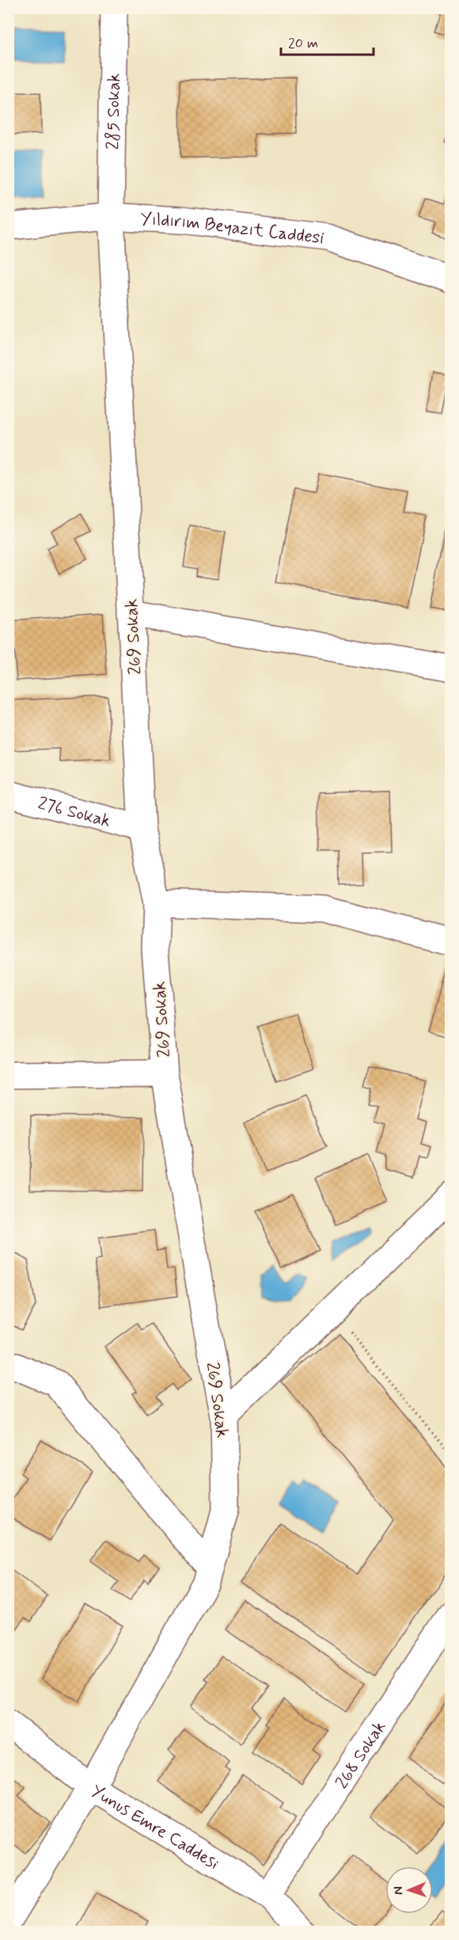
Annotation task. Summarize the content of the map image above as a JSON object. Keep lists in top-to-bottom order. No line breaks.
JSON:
{"streets":{"street":["285 Sokak","Yıldırım Beyazıt Caddesi","269 Sokak","276 Sokak","268 Sokak","Yunus Emre Caddesi"]},"crossings":[["285 Sokak","Yıldırım Beyazıt Caddesi"],["285 Sokak","269 Sokak"],["Yıldırım Beyazıt Caddesi","269 Sokak"],["269 Sokak","276 Sokak"],["269 Sokak","Yunus Emre Caddesi"],["268 Sokak","Yunus Emre Caddesi"]],"scale_bar":"20 m","north":"left"}
